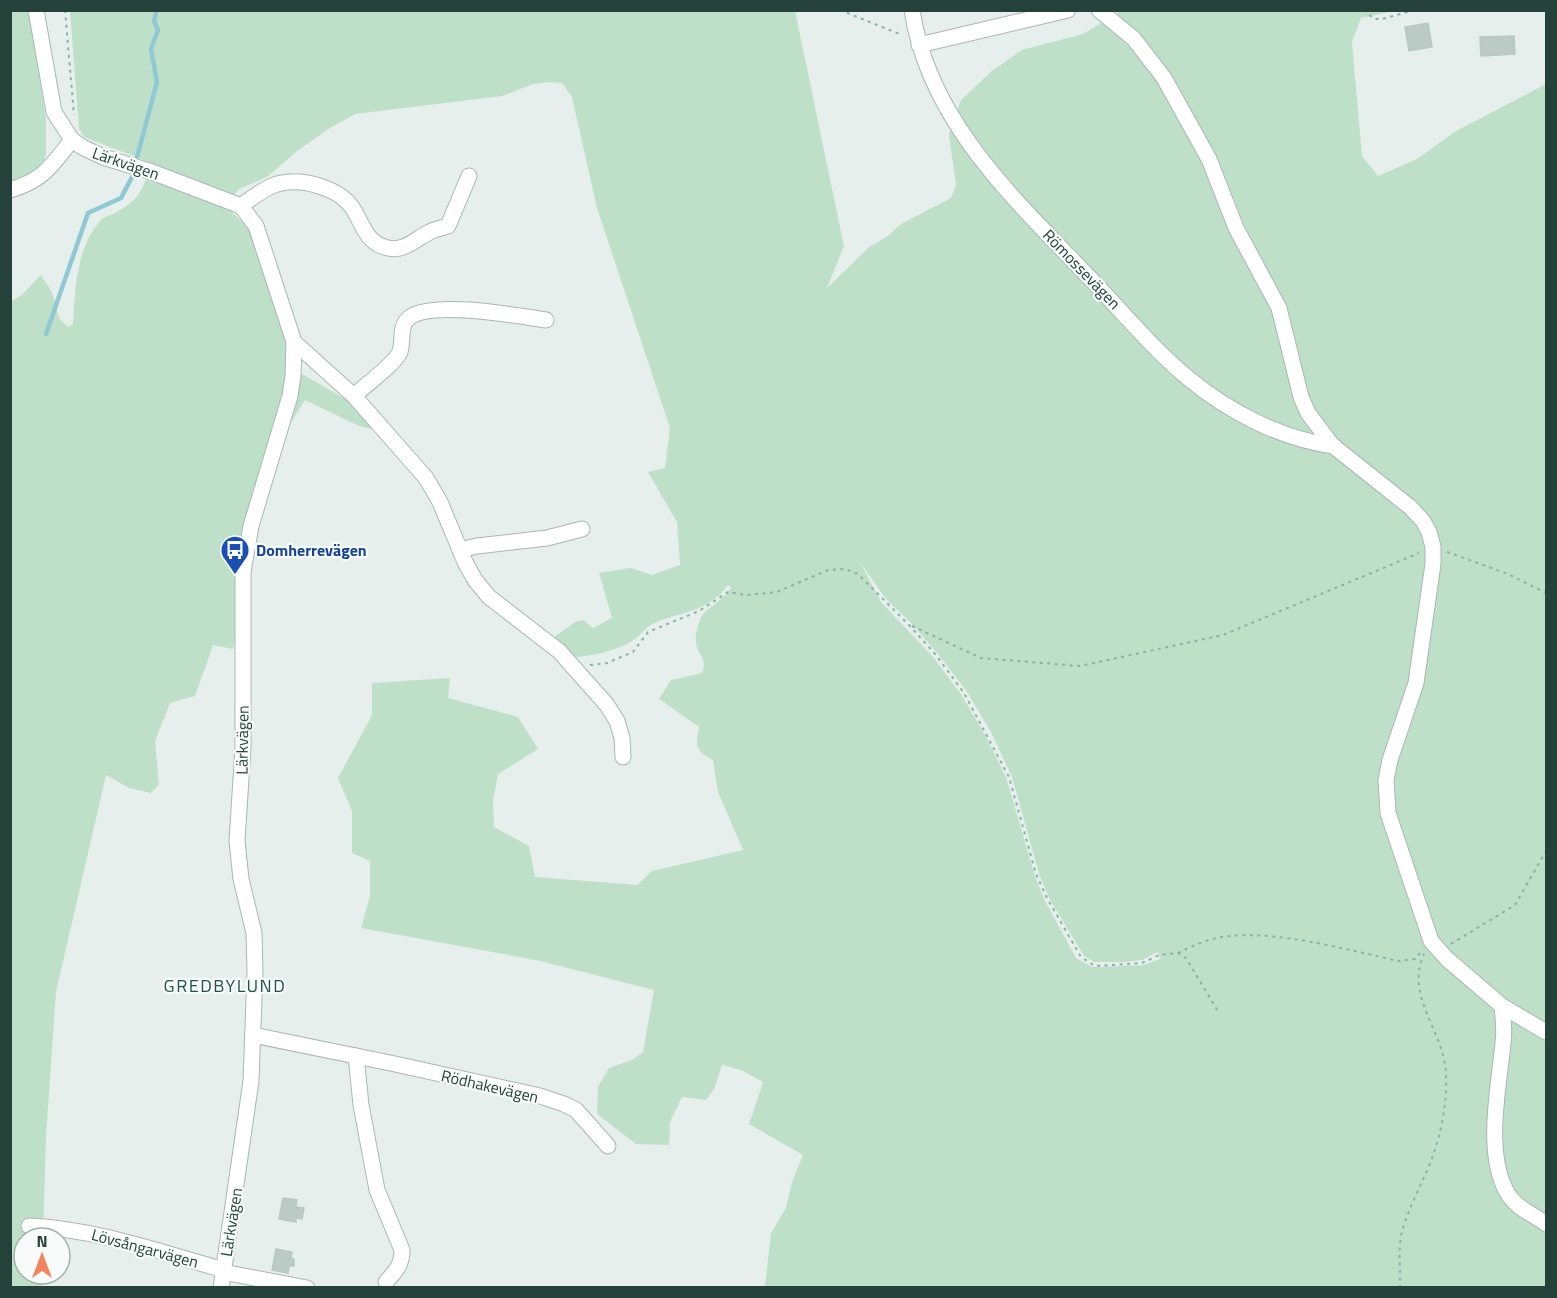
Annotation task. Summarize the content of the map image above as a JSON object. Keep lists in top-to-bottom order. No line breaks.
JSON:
{"streets":{"street":["Lärkvägen","Römossevägen","Rödhakevägen","Lövsångarvägen"]},"crossings":[["Lärkvägen","Rödhakevägen"],["Lärkvägen","Lövsångarvägen"]],"districts":["GREDBYLUND"],"places":{"bus stop":["Domherrevägen"]},"north":"top"}
